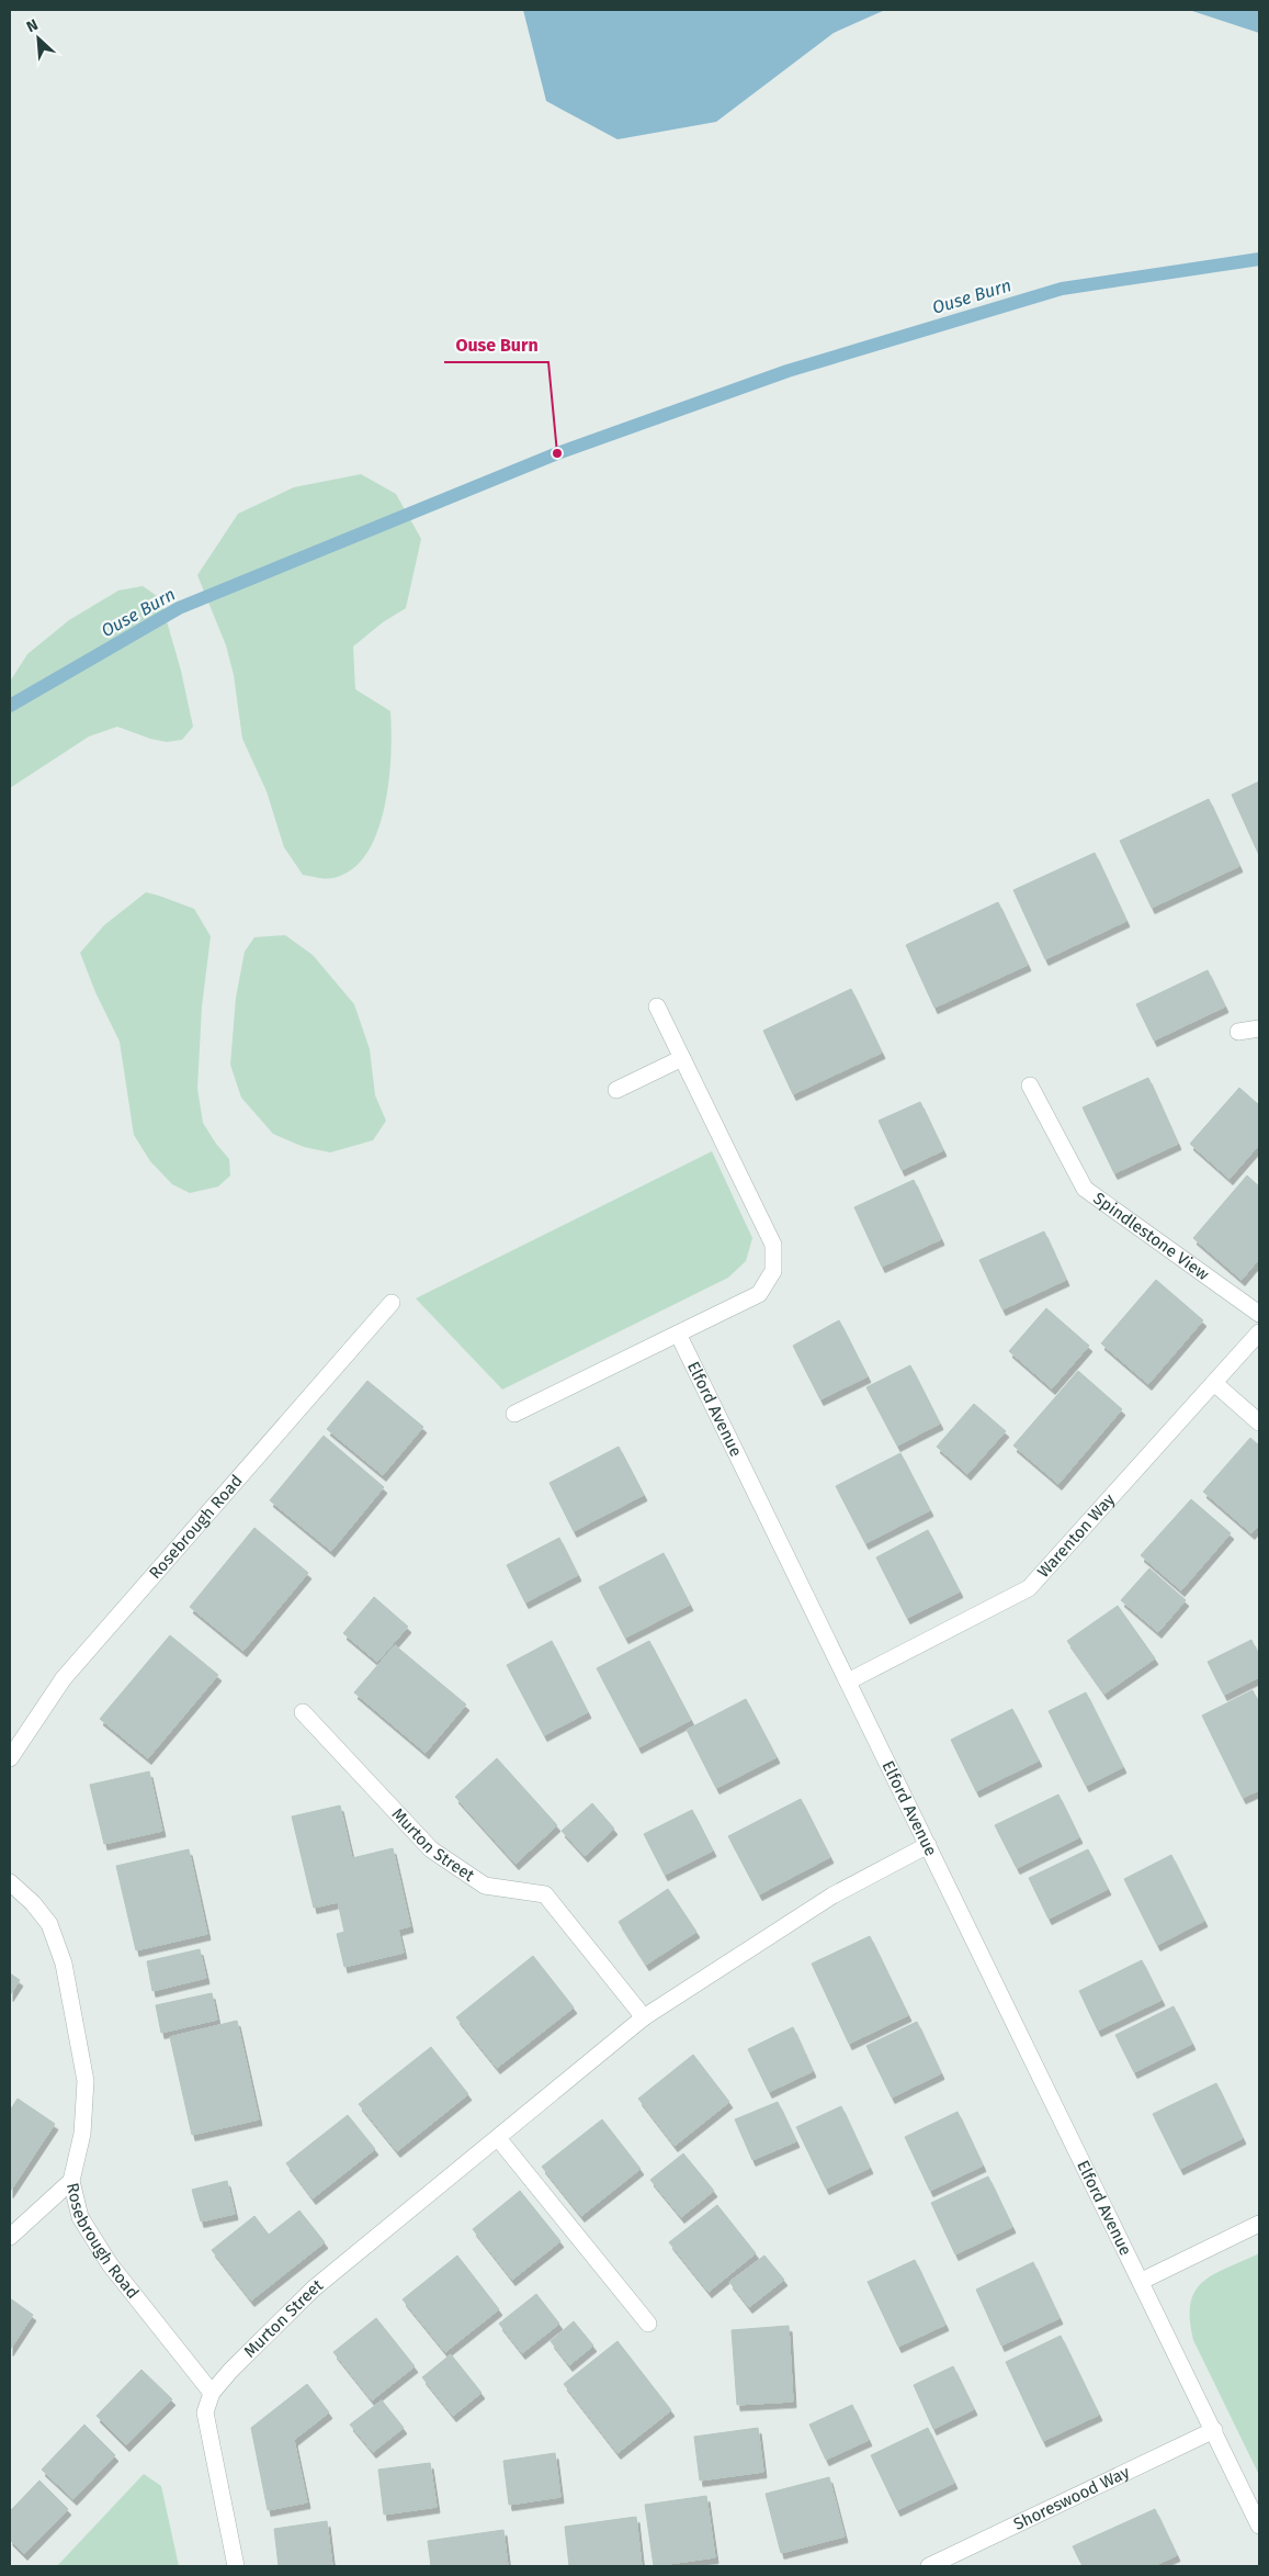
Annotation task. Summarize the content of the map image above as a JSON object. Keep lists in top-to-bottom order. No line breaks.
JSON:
{"streets":{"street":["Spindlestone View","Elford Avenue","Rosebrough Road","Warenton Way","Murton Street","Shoreswood Way"]},"crossings":[["Elford Avenue","Warenton Way"],["Elford Avenue","Murton Street"],["Elford Avenue","Shoreswood Way"],["Rosebrough Road","Murton Street"]],"water":["Ouse Burn"],"places":["Ouse Burn"],"north":"top left"}
